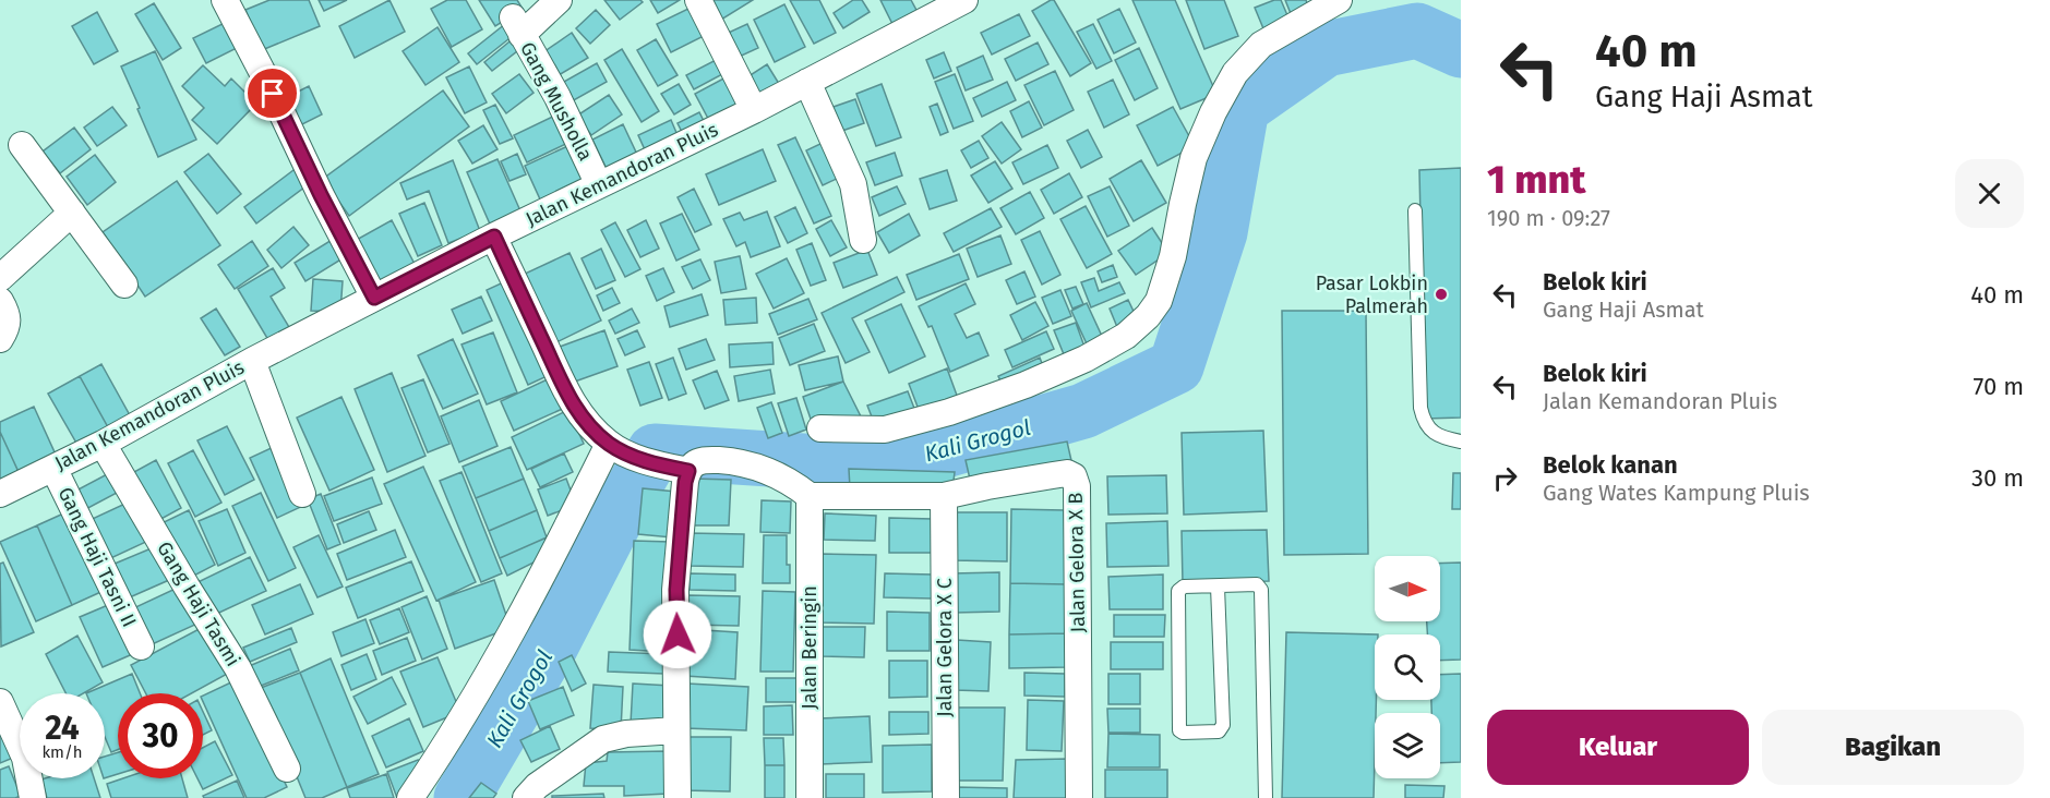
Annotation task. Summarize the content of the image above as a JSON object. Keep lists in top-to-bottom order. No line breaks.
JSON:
{"streets":{"street":["Gang Musholla","Jalan Kemandoran Pluis","Gang Haji Tasni II","Jalan Gelora X B","Gang Haji Tasmi","Jalan Beringin","Jalan Gelora X C"]},"crossings":[["Gang Musholla","Jalan Kemandoran Pluis"],["Jalan Kemandoran Pluis","Gang Haji Tasni II"],["Jalan Kemandoran Pluis","Gang Haji Tasmi"],["Jalan Gelora X B","Jalan Beringin"],["Jalan Gelora X B","Jalan Gelora X C"]],"water":["Kali Grogol"],"places":["Pasar Lokbin Palmerah"],"north":"right","page":{"turn":["40 m","Gang Haji Asmat"],"heading":["1 mnt","190 m · 09:27"],"list":[{"name":"Belok kiri","note":"Gang Haji Asmat","value":"40 m"},{"name":"Belok kiri","note":"Jalan Kemandoran Pluis","value":"70 m"},{"name":"Belok kanan","note":"Gang Wates Kampung Pluis","value":"30 m"}],"speed":"24 km/h","limit":"30","buttons":["Keluar","Bagikan"]}}
